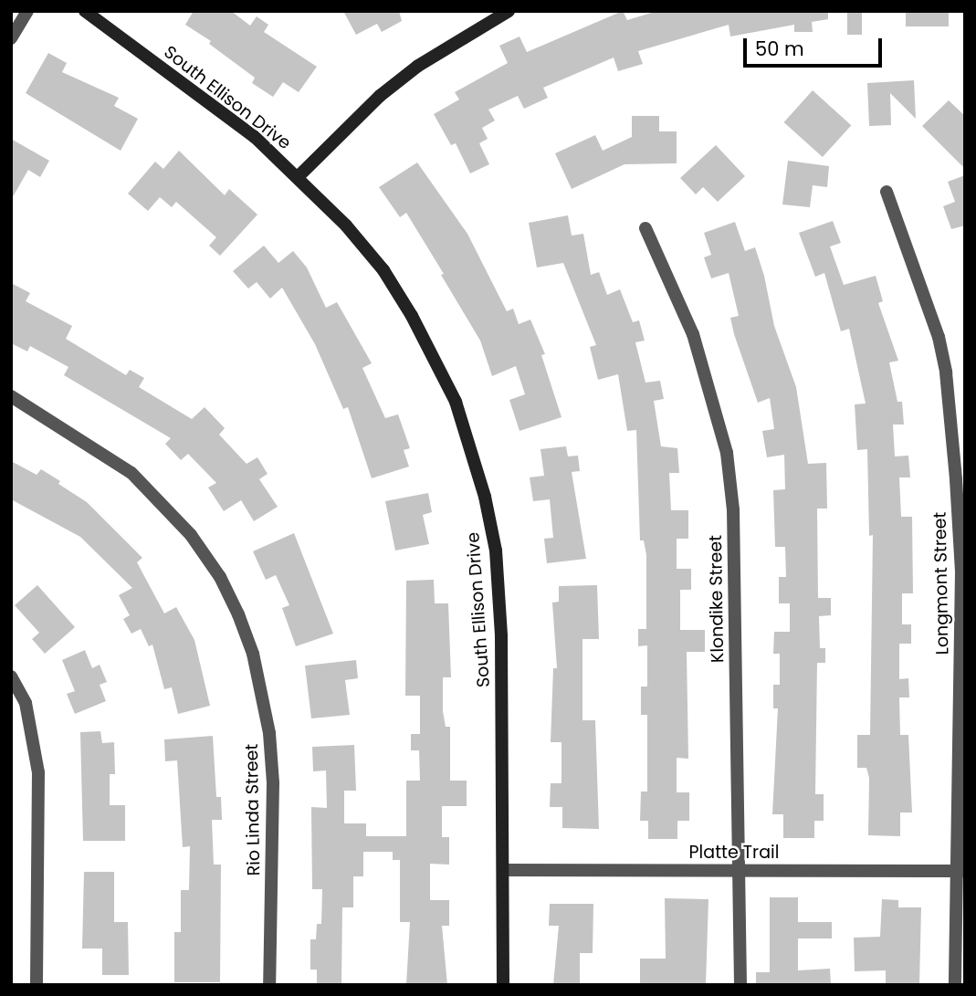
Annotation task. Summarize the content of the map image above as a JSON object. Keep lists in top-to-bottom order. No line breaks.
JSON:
{"streets":{"street":["South Ellison Drive","Longmont Street","Klondike Street","Rio Linda Street","Platte Trail"]},"crossings":[["South Ellison Drive","Platte Trail"],["Longmont Street","Platte Trail"],["Klondike Street","Platte Trail"]],"scale_bar":"50 m"}
